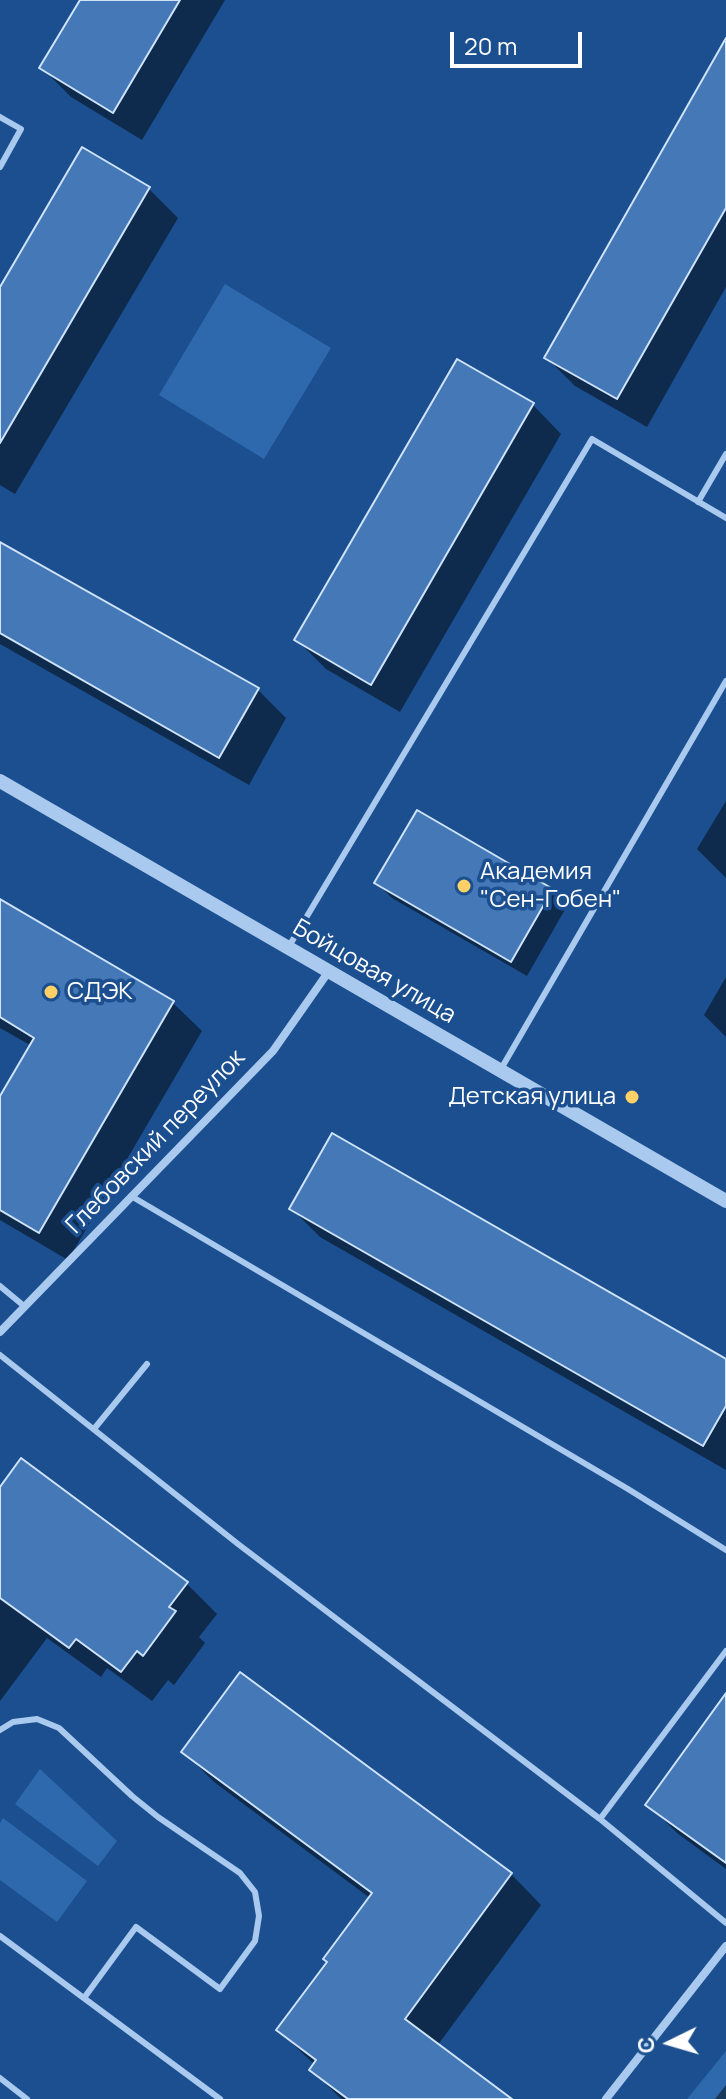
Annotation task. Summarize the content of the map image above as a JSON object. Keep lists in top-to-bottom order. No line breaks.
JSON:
{"streets":{"street":["Бойцовая улица","Глебовский переулок"]},"crossings":[["Бойцовая улица","Глебовский переулок"]],"places":["Академия \"Сен-Гобен\"","СДЭК","Детская улица"],"scale_bar":"20 m","north":"left"}
